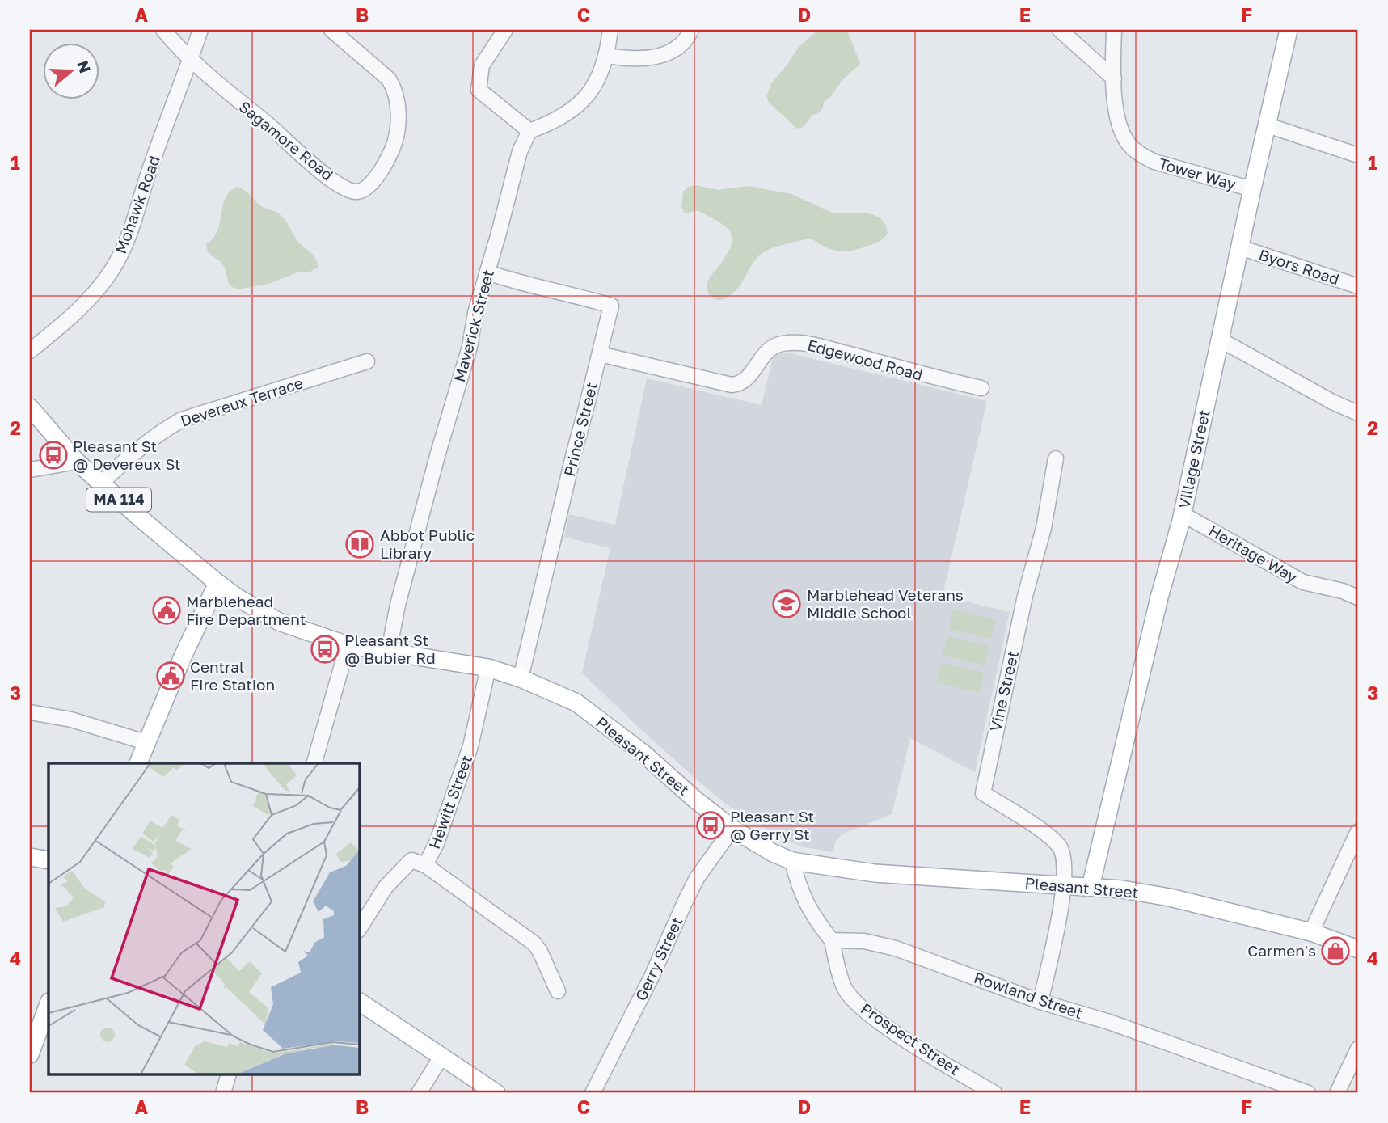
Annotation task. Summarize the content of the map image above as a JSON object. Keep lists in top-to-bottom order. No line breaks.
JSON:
{"streets":{"main road":["Village Street","MA 114","Pleasant Street"],"street":["Sagamore Road","Tower Way","Mohawk Road","Byors Road","Maverick Street","Edgewood Road","Devereux Terrace","Prince Street","Heritage Way","Vine Street","Hewitt Street","Gerry Street","Rowland Street","Prospect Street"]},"crossings":[["Sagamore Road","Mohawk Road"],["Tower Way","Village Street"],["Byors Road","Village Street"],["Maverick Street","Prince Street"],["Maverick Street","Pleasant Street"],["Edgewood Road","Prince Street"],["Devereux Terrace","Pleasant Street"],["Prince Street","Pleasant Street"],["Village Street","Heritage Way"],["Village Street","Pleasant Street"],["Vine Street","Pleasant Street"],["Pleasant Street","Hewitt Street"],["Pleasant Street","Gerry Street"],["Rowland Street","Prospect Street"]],"places":{"bus stop":["Pleasant St @ Devereux St","Pleasant St @ Bubier Rd","Pleasant St @ Gerry St"],"library":["Abbot Public Library"],"school or university":["Marblehead Veterans Middle School"],"public building":["Marblehead Fire Department","Central Fire Station"],"shop":["Carmen's"]},"north":"right","grid":{"columns":["A","B","C","D","E","F"],"rows":["1","2","3","4"]}}
